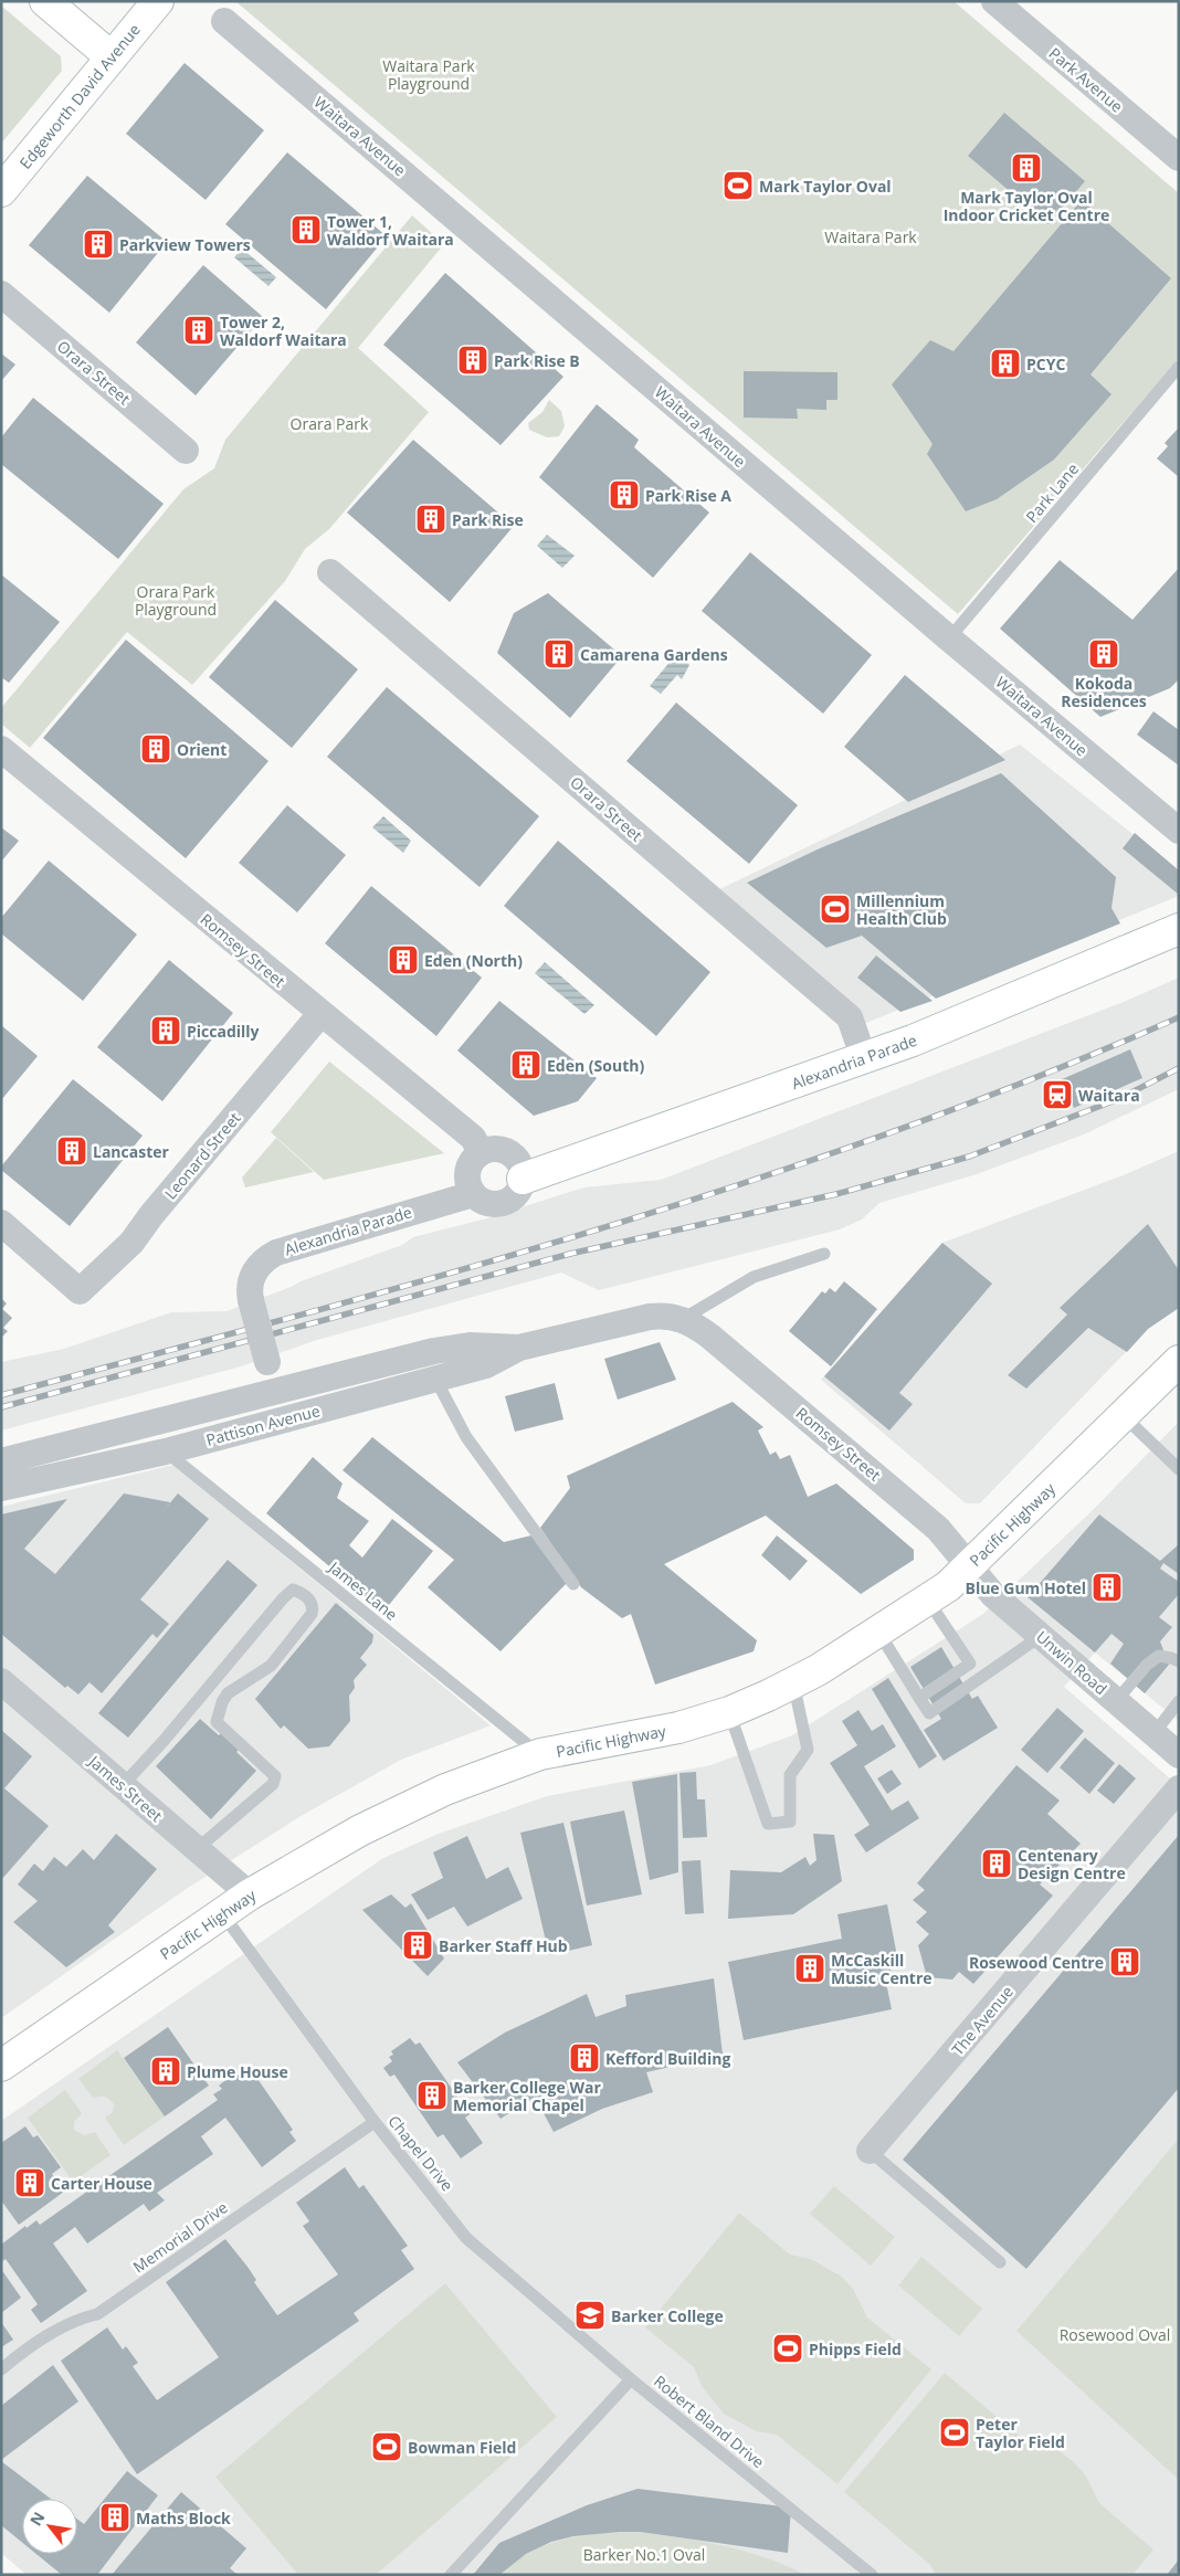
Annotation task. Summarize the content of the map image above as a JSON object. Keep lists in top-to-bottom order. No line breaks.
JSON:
{"streets":{"main road":["Edgeworth David Avenue","Alexandria Parade","Pacific Highway"],"street":["Park Avenue","Waitara Avenue","Orara Street","Romsey Street","Leonard Street","Pattison Avenue","Unwin Road","James Street","The Avenue"],"lane":["Park Lane","James Lane","Chapel Drive","Memorial Drive","Robert Bland Drive"]},"crossings":[["Waitara Avenue","Park Lane"],["Orara Street","Alexandria Parade"],["Romsey Street","Alexandria Parade"],["Romsey Street","Leonard Street"],["Romsey Street","Pattison Avenue"],["Romsey Street","Pacific Highway"],["Romsey Street","Unwin Road"],["Alexandria Parade","Pattison Avenue"],["Pattison Avenue","James Lane"],["Pacific Highway","James Lane"],["Pacific Highway","Unwin Road"],["Pacific Highway","James Street"],["Pacific Highway","Chapel Drive"],["Chapel Drive","Memorial Drive"],["Chapel Drive","Robert Bland Drive"]],"parks":["Waitara Park Playground","Waitara Park","Orara Park","Orara Park Playground","Rosewood Oval","Barker No.1 Oval"],"places":{"building":["Mark Taylor Oval Indoor Cricket Centre","Tower 1, Waldorf Waitara","Parkview Towers","Tower 2, Waldorf Waitara","Park Rise B","PCYC","Park Rise A","Park Rise","Camarena Gardens","Kokoda Residences","Orient","Eden (North)","Piccadilly","Eden (South)","Lancaster","Blue Gum Hotel","Centenary Design Centre","Barker Staff Hub","Rosewood Centre","McCaskill Music Centre","Kefford Building","Plume House","Barker College War Memorial Chapel","Carter House","Maths Block"],"sports":["Mark Taylor Oval","Millennium Health Club","Phipps Field","Peter Taylor Field","Bowman Field"],"station":["Waitara"],"school or university":["Barker College"]},"north":"top left"}
